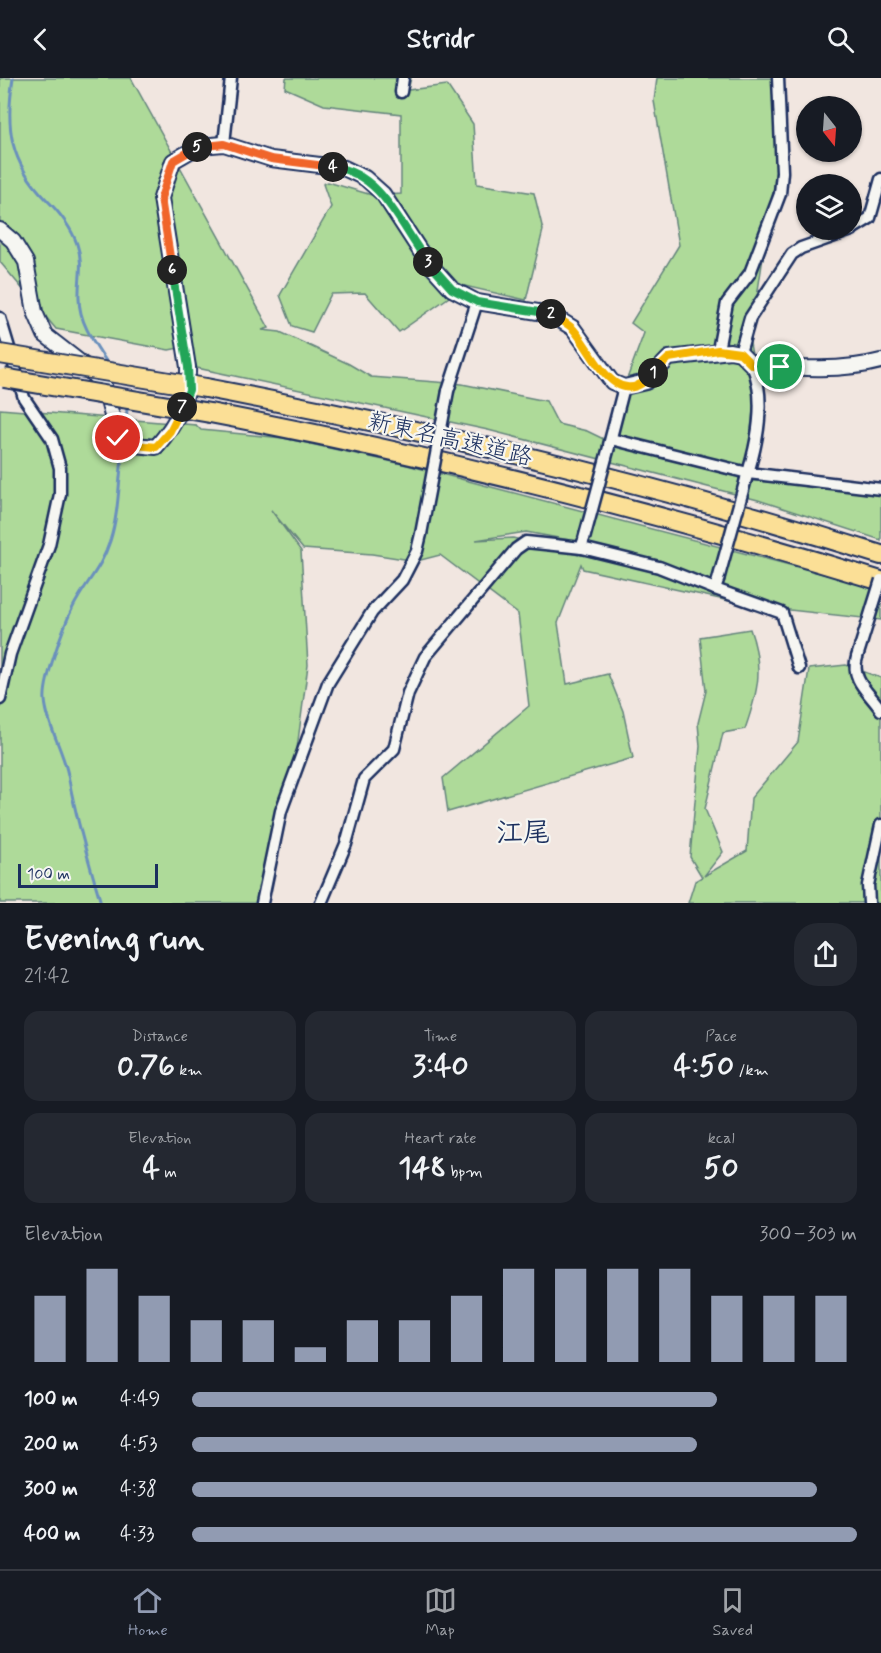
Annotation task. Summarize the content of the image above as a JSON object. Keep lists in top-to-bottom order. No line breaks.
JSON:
{"streets":{"highway":["新東名高速道路"]},"districts":["江尾"],"scale_bar":"100 m","north":"bottom","page":{"header":"Stridr","pins":["5","4","3","6","2","1","7"],"scale":"100 m","heading":["Evening run","21:42"],"stats":[["Distance","0.76 km"],["Time","3:40"],["Pace","4:50 /km"],["Elevation","4 m"],["Heart rate","148 bpm"],["kcal","50"]],"chart":["Elevation","300–303 m"],"list":[{"name":"100 m","note":"4:49"},{"name":"200 m","note":"4:53"},{"name":"300 m","note":"4:38"},{"name":"400 m","note":"4:33"}],"tabs":["Home","Map","Saved"]}}
